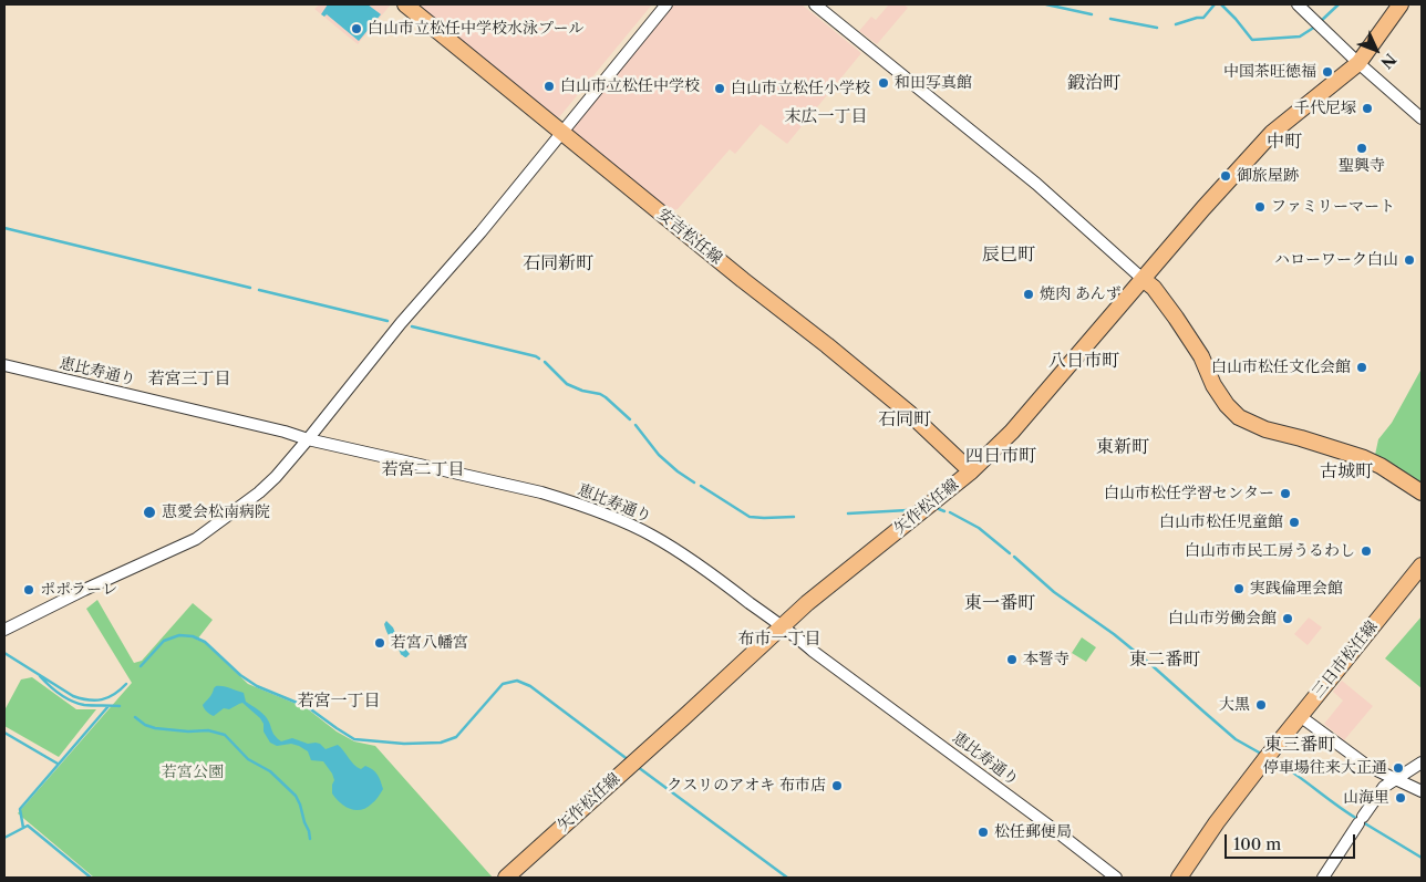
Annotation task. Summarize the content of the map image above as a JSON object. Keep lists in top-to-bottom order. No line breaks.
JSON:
{"streets":{"main road":["安吉松任線","矢作松任線","三日市松任線"],"street":["恵比寿通り"]},"crossings":[["安吉松任線","矢作松任線"],["恵比寿通り","矢作松任線"]],"districts":["鍛治町","末広一丁目","中町","辰巳町","石同新町","八日市町","若宮三丁目","石同町","東新町","四日市町","若宮二丁目","古城町","東一番町","布市一丁目","東二番町","若宮一丁目","東三番町"],"parks":["若宮公園"],"places":["白山市立松任中学校水泳プール","中国茶旺徳福","和田写真館","白山市立松任中学校","白山市立松任小学校","千代尼塚","聖興寺","御旅屋跡","ファミリーマート","ハローワーク白山","焼肉 あんず","白山市松任文化会館","白山市松任学習センター","恵愛会松南病院","白山市松任児童館","白山市市民工房うるわし","実践倫理会館","ポポラーレ","白山市労働会館","若宮八幡宮","本誓寺","大黒","停車場往来大正通","クスリのアオキ 布市店","山海里","松任郵便局"],"scale_bar":"100 m","north":"bottom right"}
